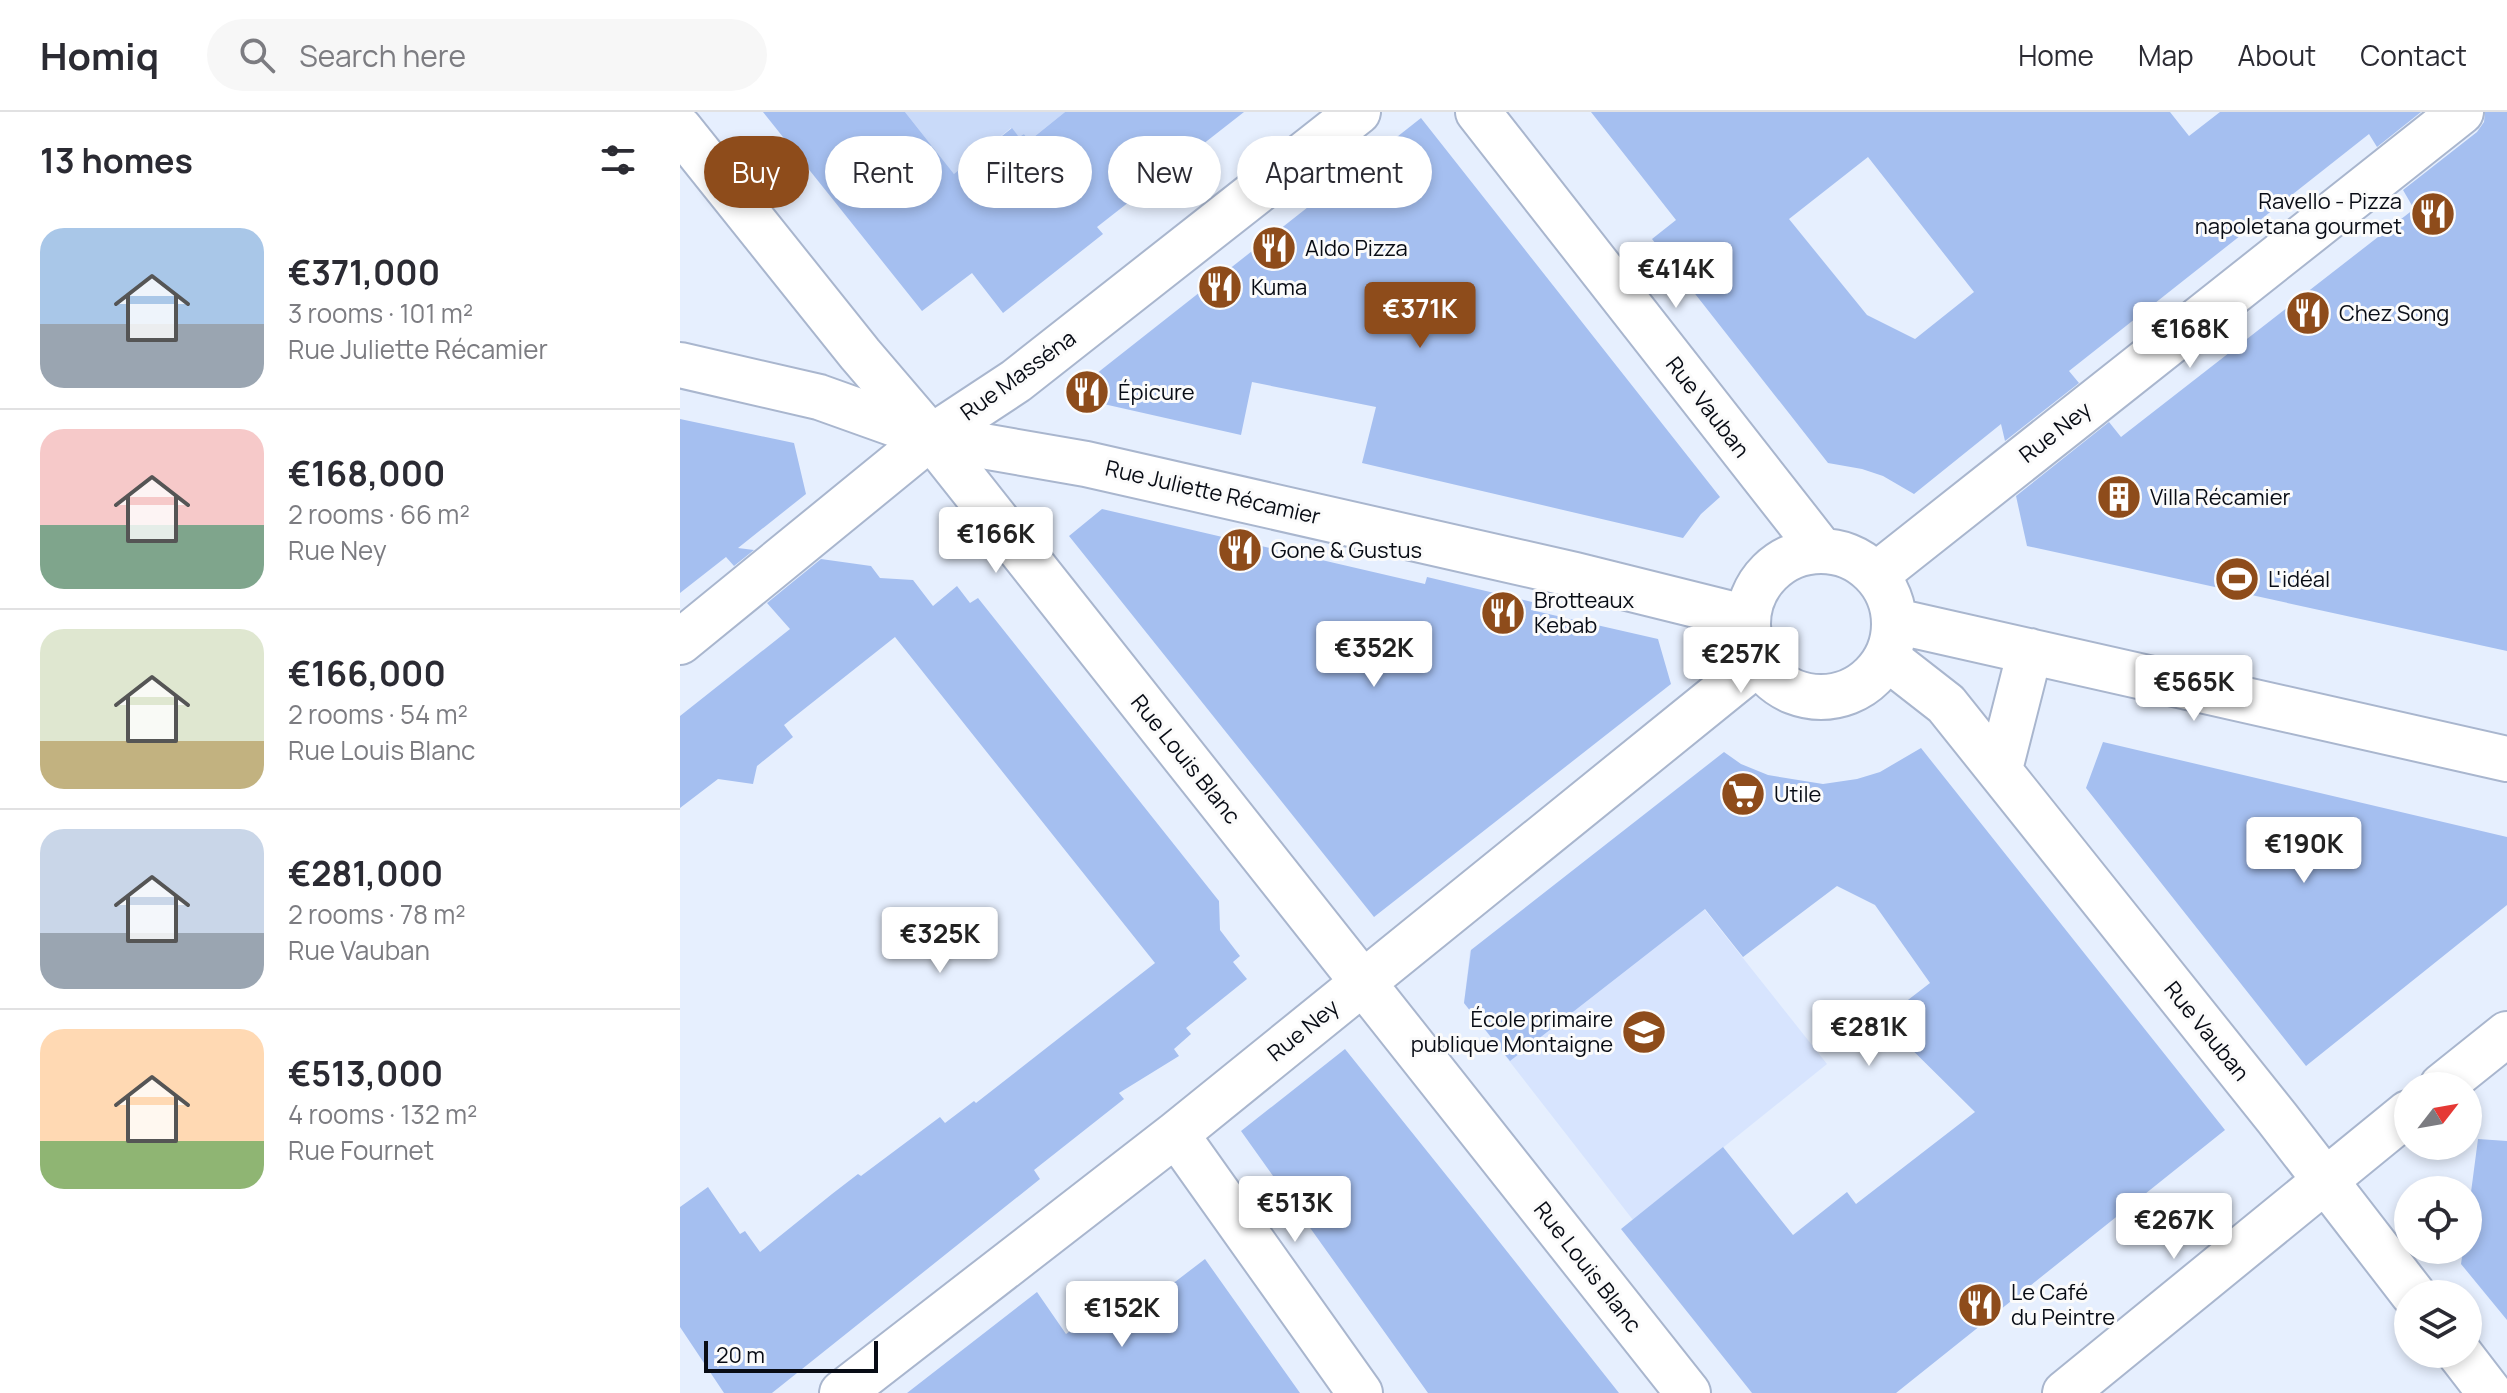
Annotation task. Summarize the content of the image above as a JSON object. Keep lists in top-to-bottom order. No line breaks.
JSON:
{"streets":{"street":["Rue Masséna","Rue Vauban","Rue Ney","Rue Juliette Récamier","Rue Louis Blanc"]},"crossings":[["Rue Masséna","Rue Juliette Récamier"],["Rue Masséna","Rue Louis Blanc"],["Rue Vauban","Rue Ney"],["Rue Vauban","Rue Juliette Récamier"],["Rue Ney","Rue Juliette Récamier"],["Rue Ney","Rue Louis Blanc"],["Rue Juliette Récamier","Rue Louis Blanc"]],"places":{"restaurant":["Ravello - Pizza napoletana gourmet","Aldo Pizza","Kuma","Chez Song","Épicure","Gone & Gustus","Brotteaux Kebab","Le Café du Peintre"],"building":["Villa Récamier"],"sports":["L'idéal"],"supermarket":["Utile"],"school or university":["École primaire publique Montaigne"]},"scale_bar":"20 m","north":"top right","page":{"header":"Homiq","search":"Search here","nav":["Home","Map","About","Contact"],"heading":"13 homes","chip":["Buy","Rent","Filters","New","Apartment"],"list":[{"name":"€371,000","note":"3 rooms · 101 m² · Rue Juliette Récamier"},{"name":"€168,000","note":"2 rooms · 66 m² · Rue Ney"},{"name":"€166,000","note":"2 rooms · 54 m² · Rue Louis Blanc"},{"name":"€281,000","note":"2 rooms · 78 m² · Rue Vauban"},{"name":"€513,000","note":"4 rooms · 132 m² · Rue Fournet"}],"price":["€414K","€371K","€168K","€166K","€352K","€257K","€565K","€190K","€325K","€281K","€513K","€267K","€152K"],"scale":"20 m"}}
